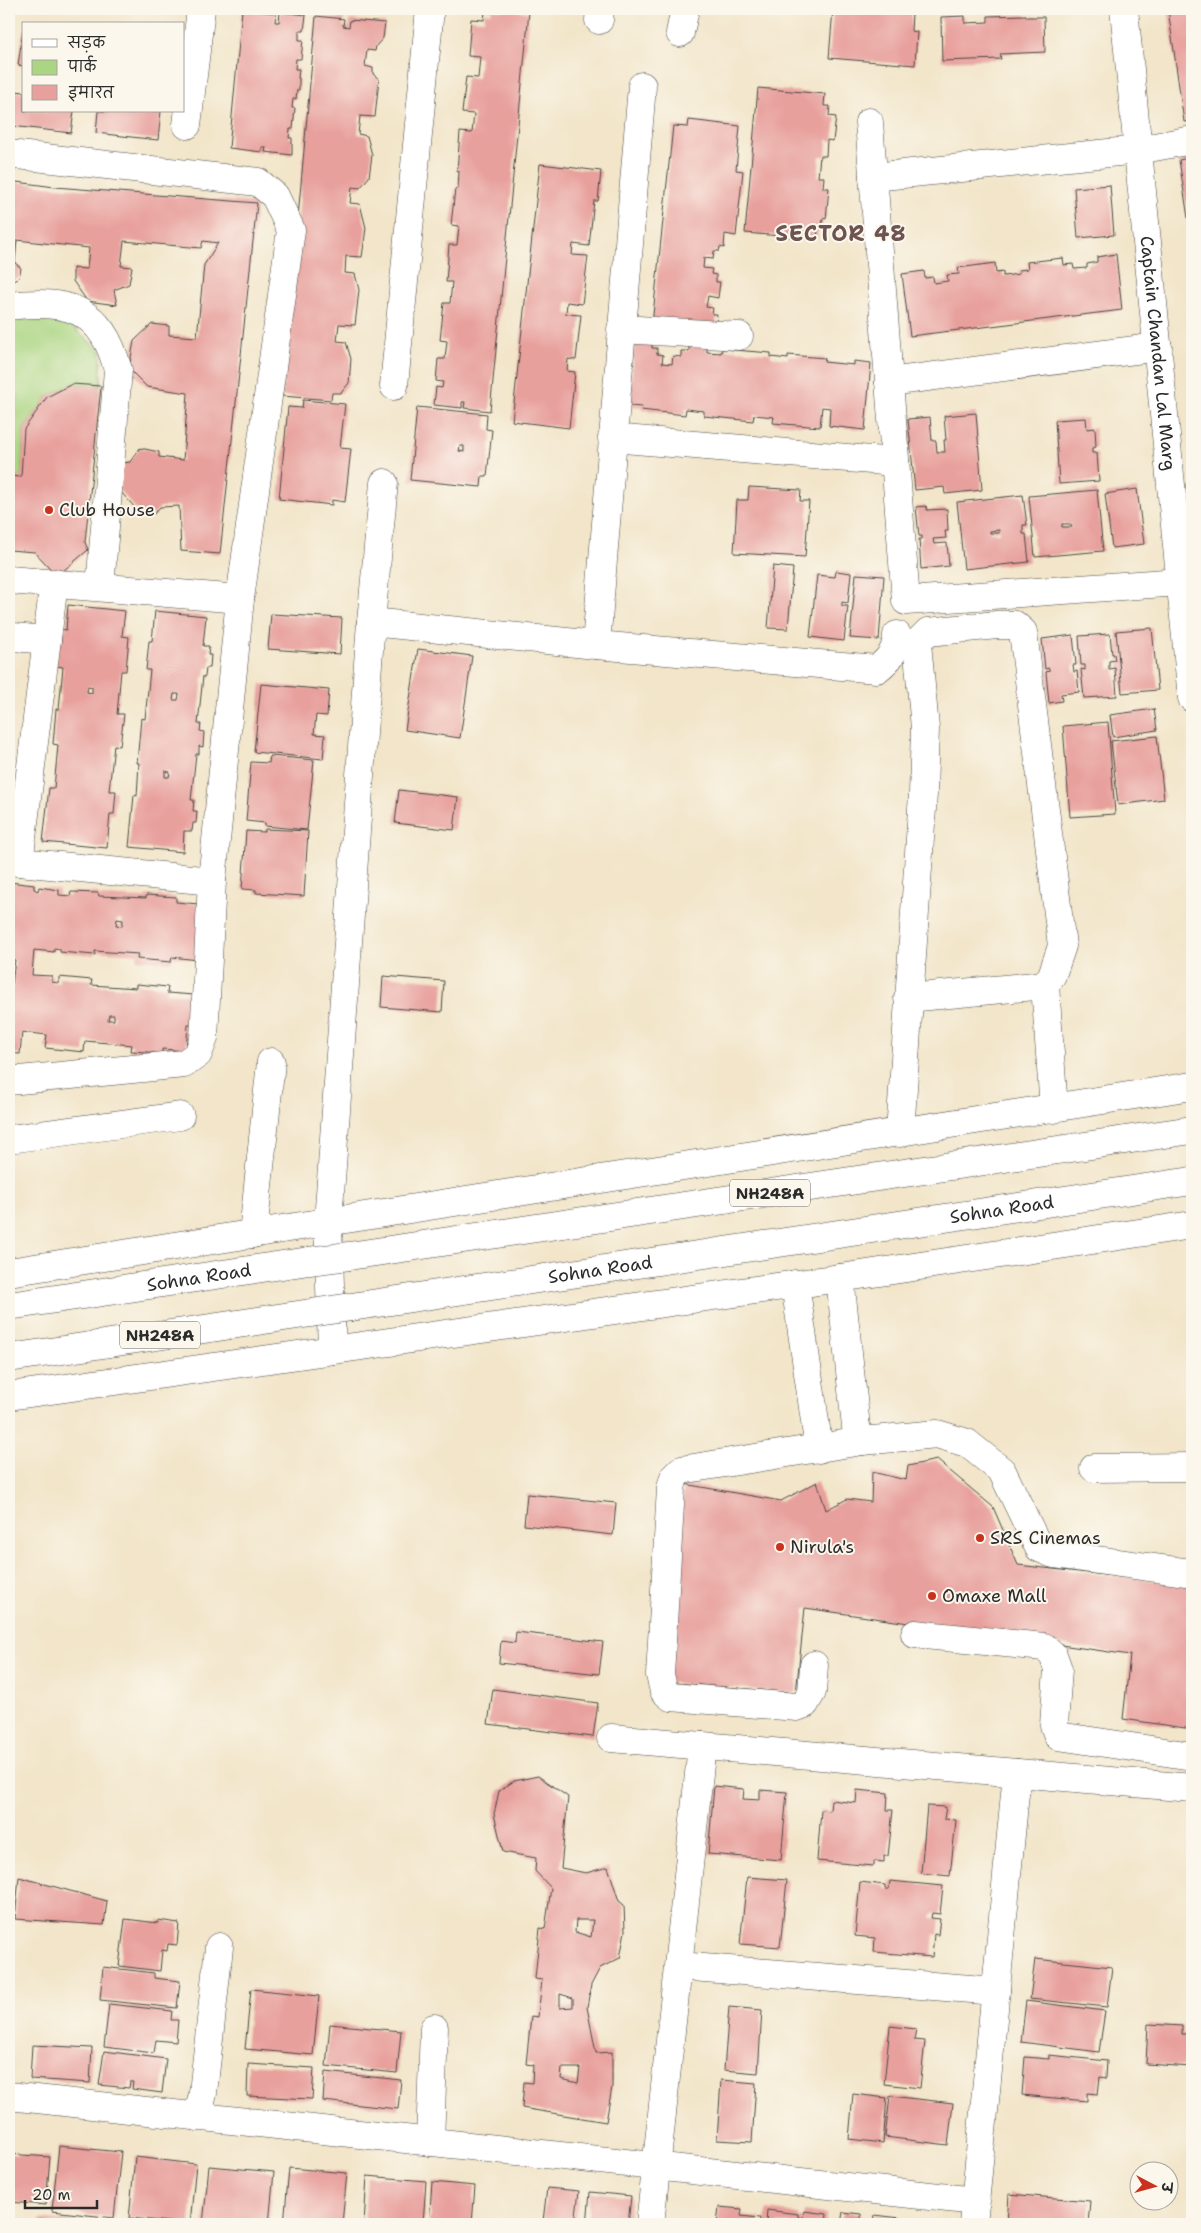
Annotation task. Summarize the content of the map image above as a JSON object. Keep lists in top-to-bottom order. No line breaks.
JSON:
{"streets":{"main road":["Captain Chandan Lal Marg","NH248A","Sohna Road"]},"districts":["SECTOR 48"],"places":["Club House","SRS Cinemas","Nirula's","Omaxe Mall"],"legend":["सड़क","पार्क","इमारत"],"scale_bar":"20 m","north":"right"}
